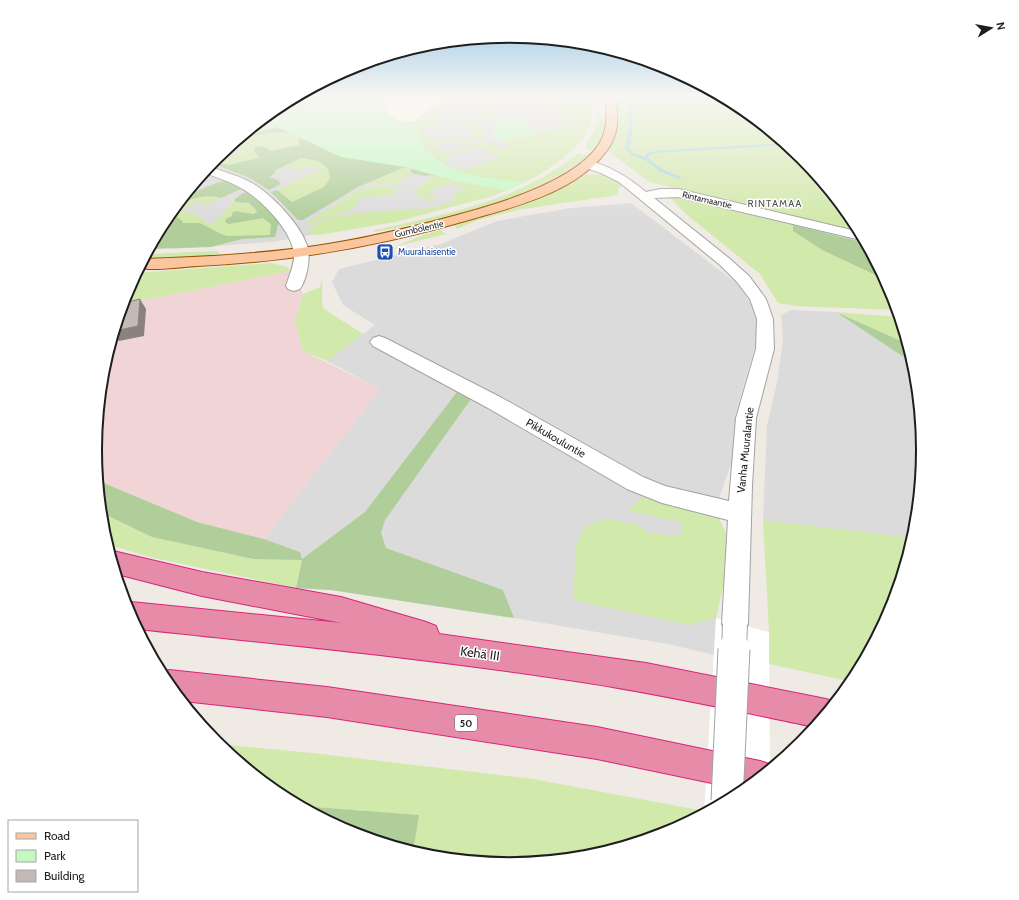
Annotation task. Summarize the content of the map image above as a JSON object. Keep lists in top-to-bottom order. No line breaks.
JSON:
{"streets":{"highway":["Kehä III","50"],"main road":["Gumbölentie"],"street":["Rintamaantie","Pikkukouluntie","Vanha Muuralantie"]},"crossings":[["Rintamaantie","Vanha Muuralantie"],["Gumbölentie","Vanha Muuralantie"],["Pikkukouluntie","Vanha Muuralantie"]],"districts":["RINTAMAA"],"places":{"bus stop":["Muurahaisentie"]},"legend":["Road","Park","Building"],"north":"right"}
